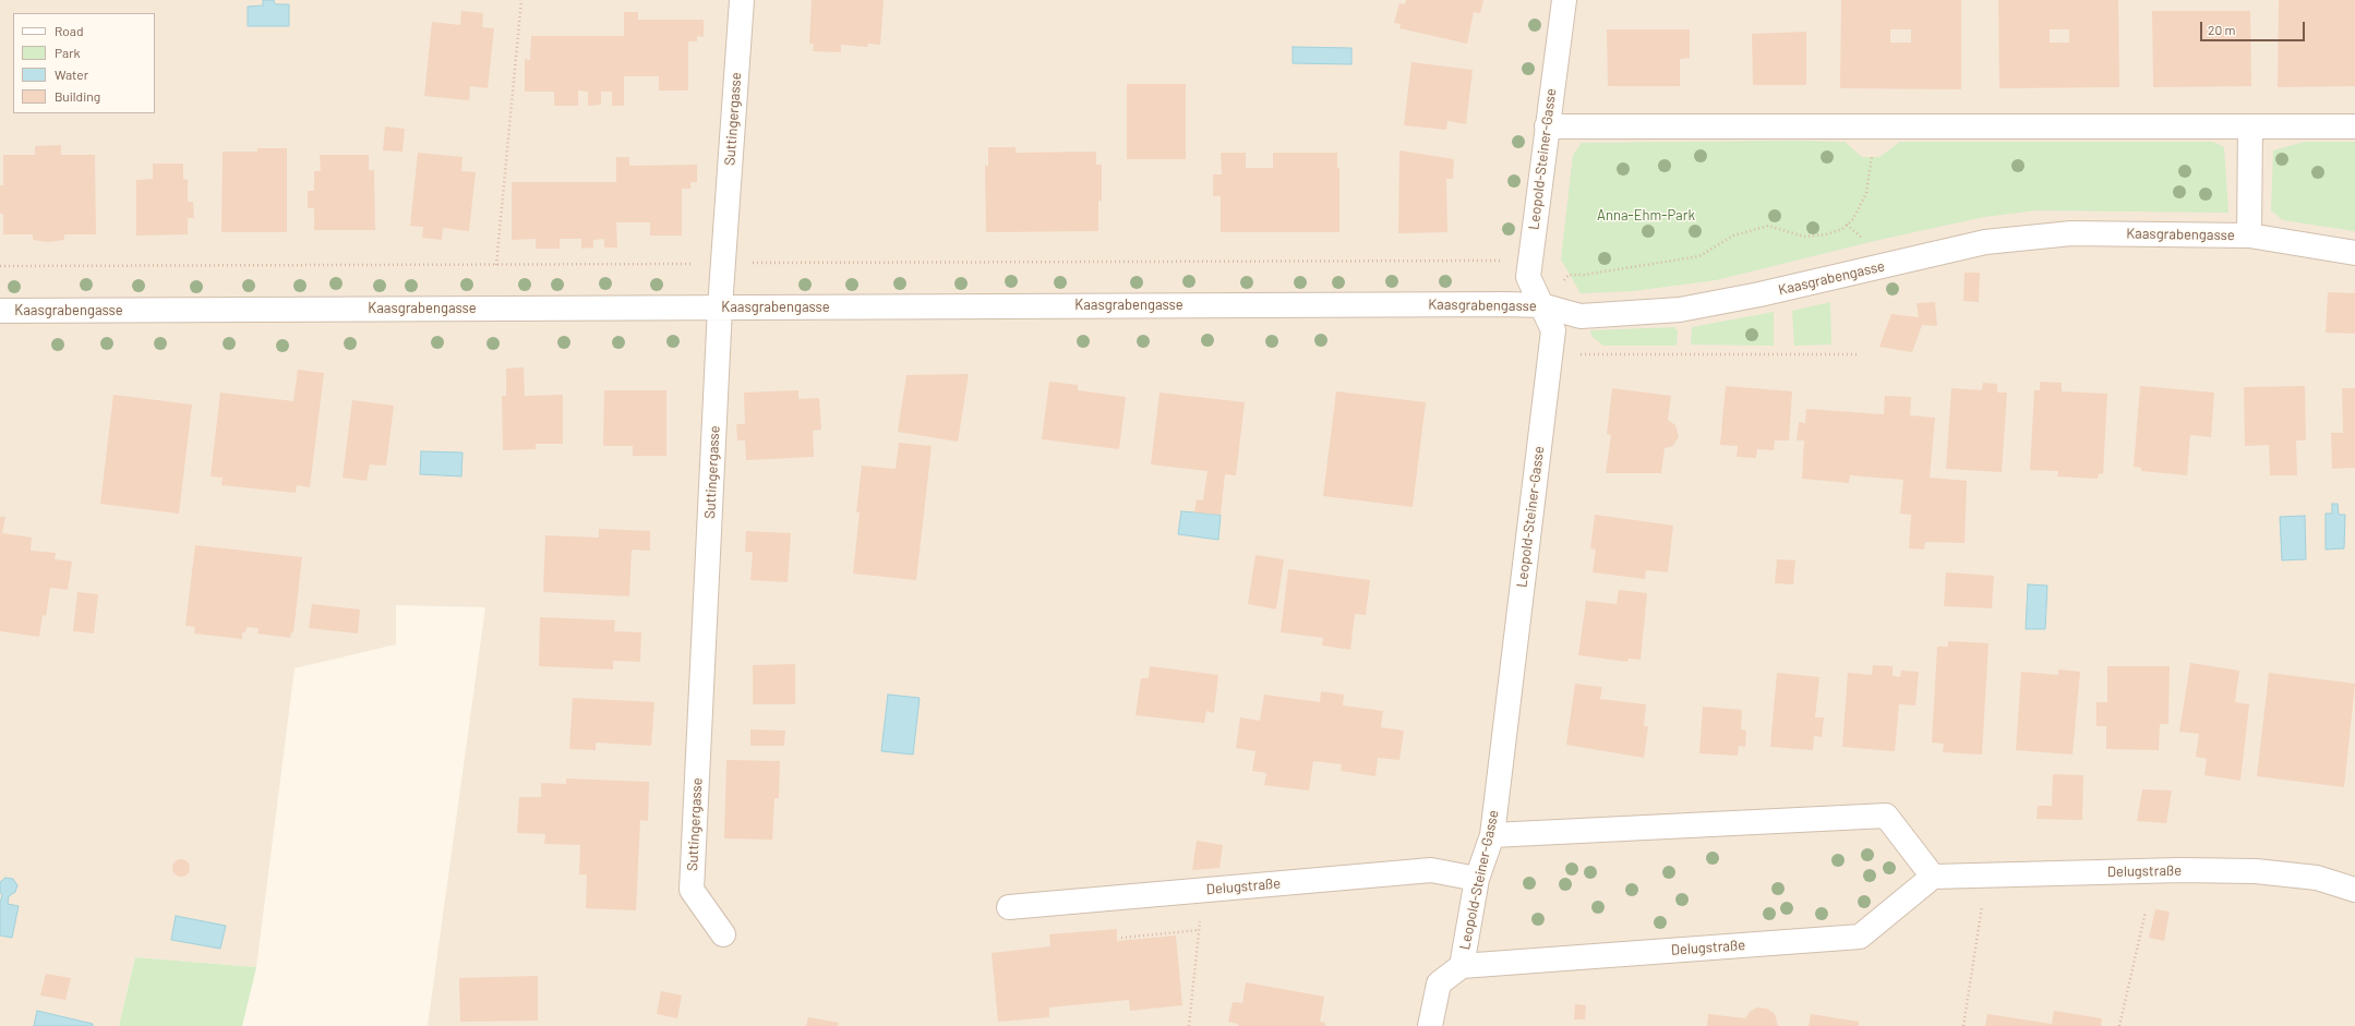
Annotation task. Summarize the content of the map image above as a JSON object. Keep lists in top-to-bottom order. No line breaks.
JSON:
{"streets":{"street":["Suttingergasse","Leopold-Steiner-Gasse","Kaasgrabengasse","Delugstraße"]},"crossings":[["Suttingergasse","Kaasgrabengasse"],["Leopold-Steiner-Gasse","Kaasgrabengasse"],["Leopold-Steiner-Gasse","Delugstraße"]],"parks":["Anna-Ehm-Park"],"legend":["Road","Park","Water","Building"],"scale_bar":"20 m"}
